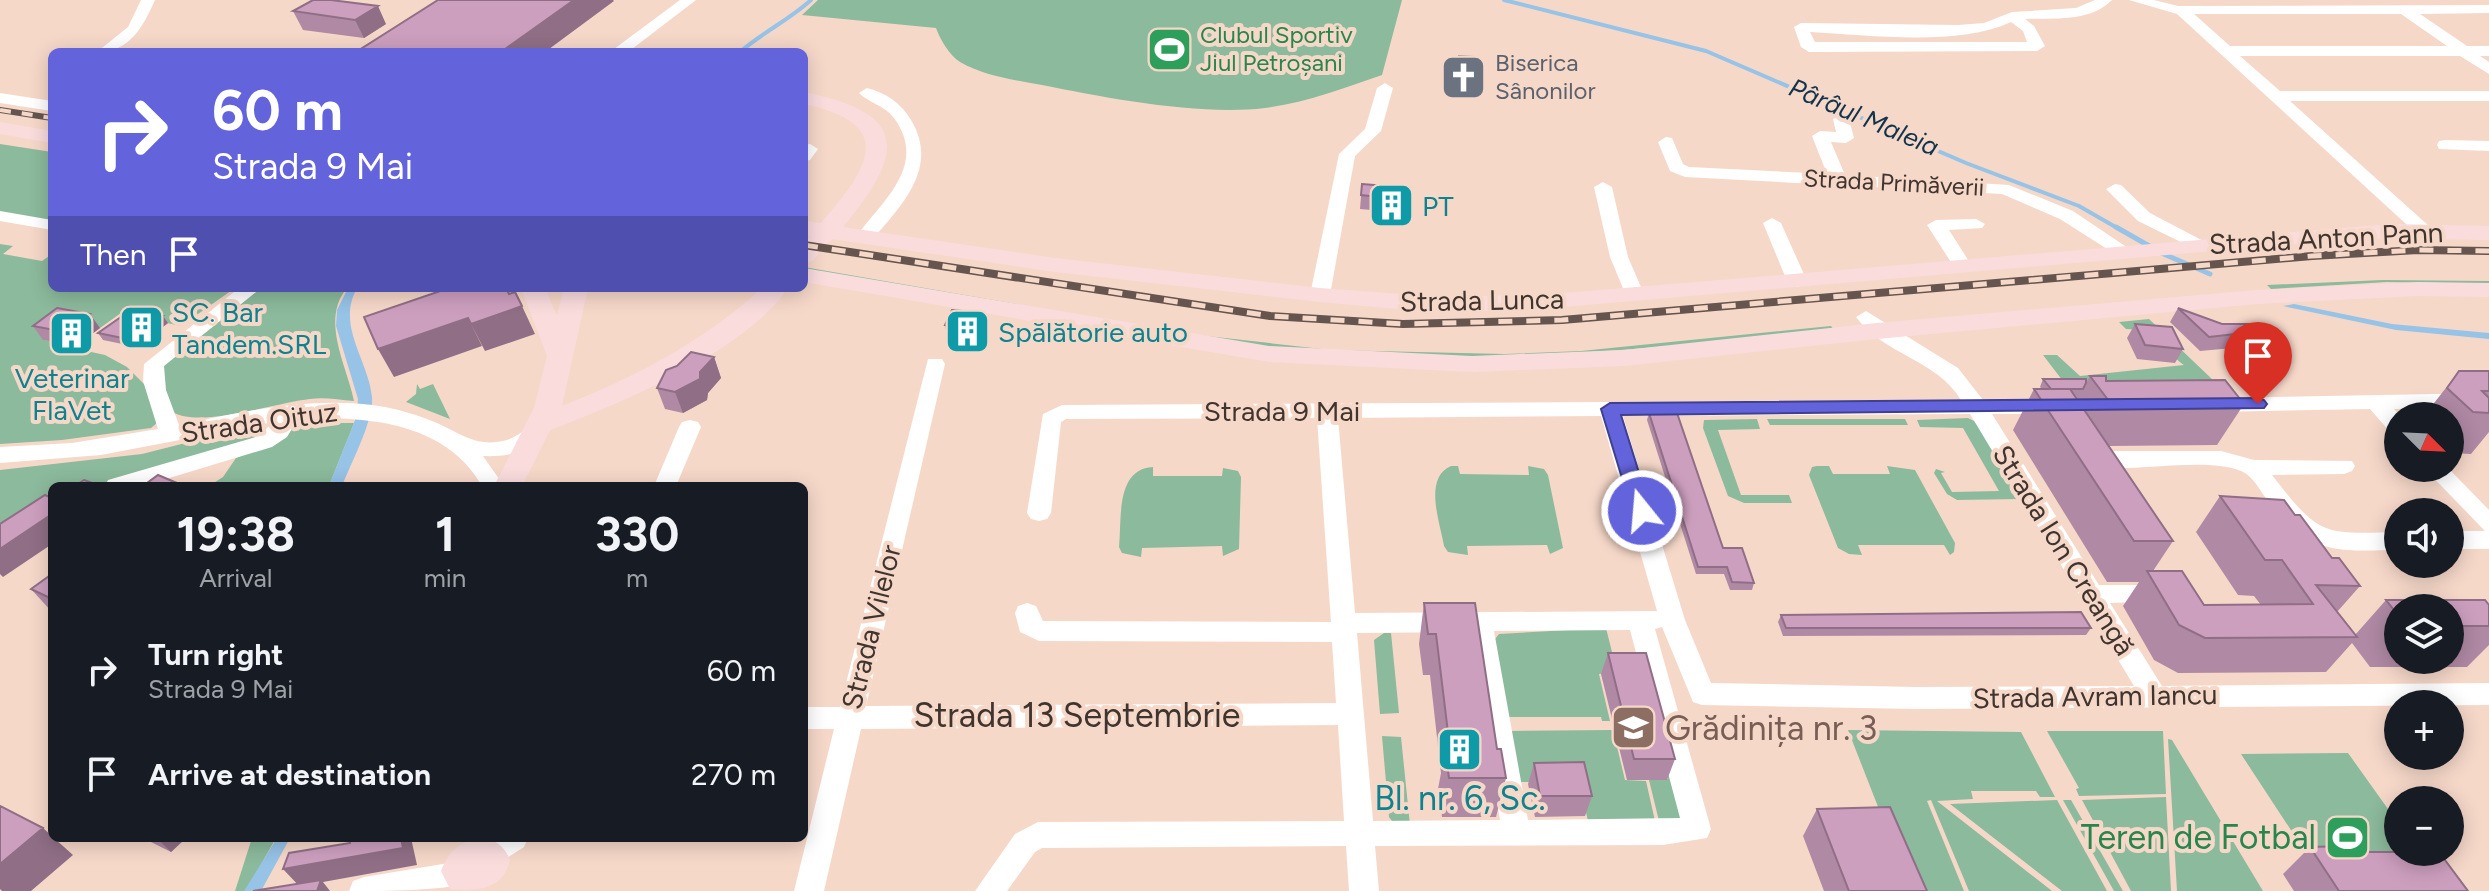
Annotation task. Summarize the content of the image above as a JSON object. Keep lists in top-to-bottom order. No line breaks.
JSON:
{"streets":{"main road":["Strada Anton Pann","Strada Lunca"],"street":["Strada Primăverii","Strada 9 Mai","Strada Oituz","Strada Ion Creangă","Strada Vilelor","Strada Avram Iancu","Strada 13 Septembrie"]},"crossings":[["Strada Primăverii","Strada Anton Pann"],["Strada Primăverii","Strada Lunca"],["Strada Anton Pann","Strada Lunca"],["Strada 9 Mai","Strada Ion Creangă"],["Strada Ion Creangă","Strada Avram Iancu"],["Strada Vilelor","Strada 13 Septembrie"]],"water":["Pârâul Maleia"],"places":{"sports":["Clubul Sportiv Jiul Petroșani","Teren de Fotbal"],"church":["Biserica Sânonilor"],"building":["PT","SC. Bar Tandem.SRL","Spălătorie auto","Veterinar FlaVet","Bl. nr. 6, Sc."],"school or university":["Grădinița nr. 3"]},"north":"bottom right","page":{"turn":["60 m","Strada 9 Mai"],"then":"Then","map_buttons":["+","−"],"eta":["19:38","Arrival","1","min","330","m"],"list":[{"name":"Turn right","note":"Strada 9 Mai","value":"60 m"},{"name":"Arrive at destination","value":"270 m"}]}}
